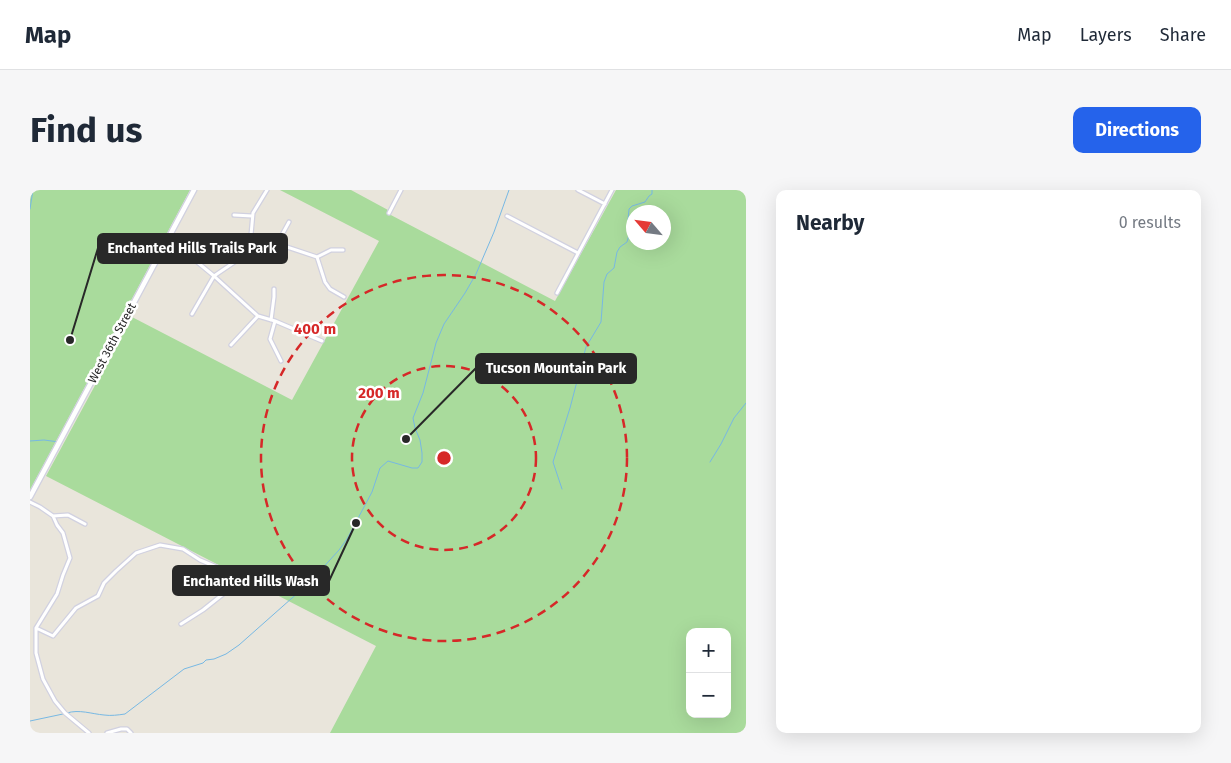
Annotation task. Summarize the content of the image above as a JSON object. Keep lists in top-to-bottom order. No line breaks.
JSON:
{"streets":{"street":["West 36th Street"]},"places":["Enchanted Hills Trails Park","Tucson Mountain Park","Enchanted Hills Wash"],"north":"top left","page":{"header":"Map","nav":["Map","Layers","Share"],"buttons":"Directions","title":"Find us","heading":["Nearby","0 results"],"map_buttons":["+","−"]},"rings":["400 m","200 m"]}
